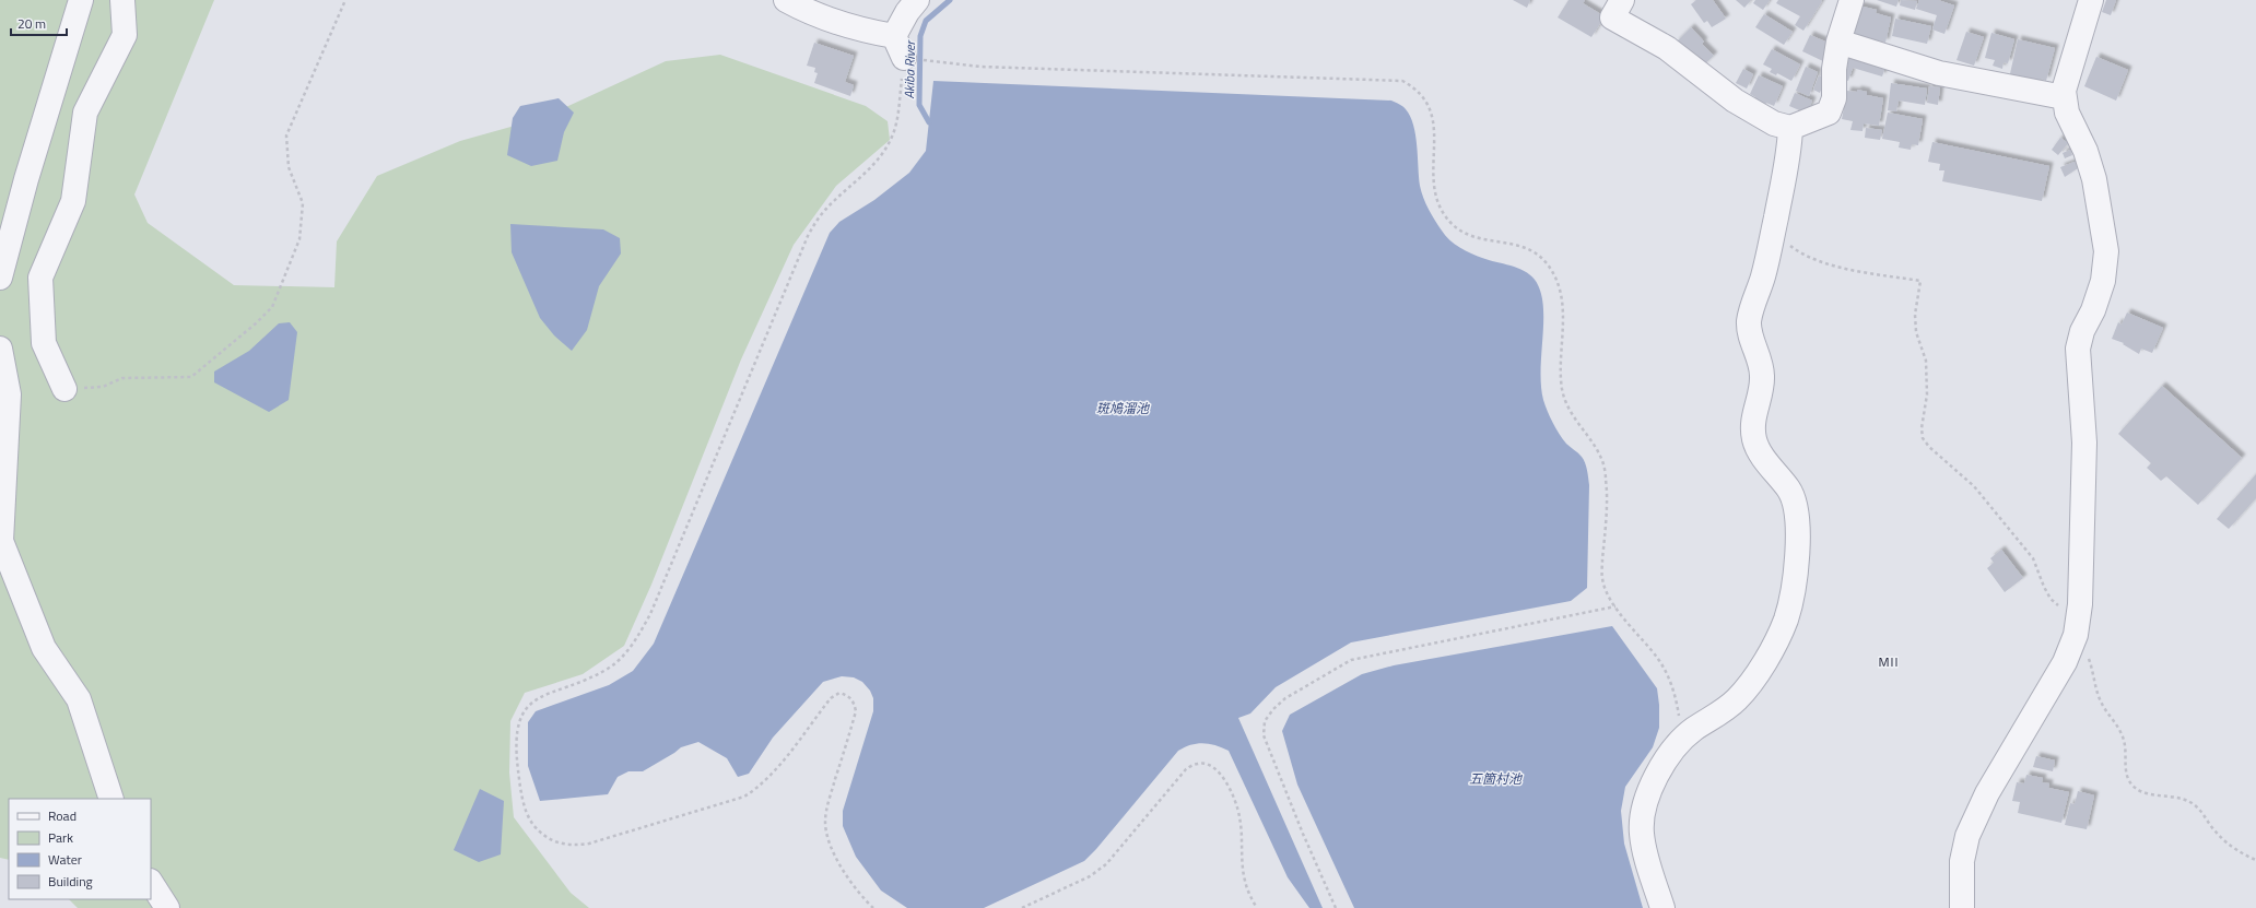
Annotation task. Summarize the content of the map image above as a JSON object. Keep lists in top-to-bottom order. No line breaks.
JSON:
{"districts":["MII"],"water":["Akiba River","斑鳩溜池","五箇村池"],"legend":["Road","Park","Water","Building"],"scale_bar":"20 m"}
